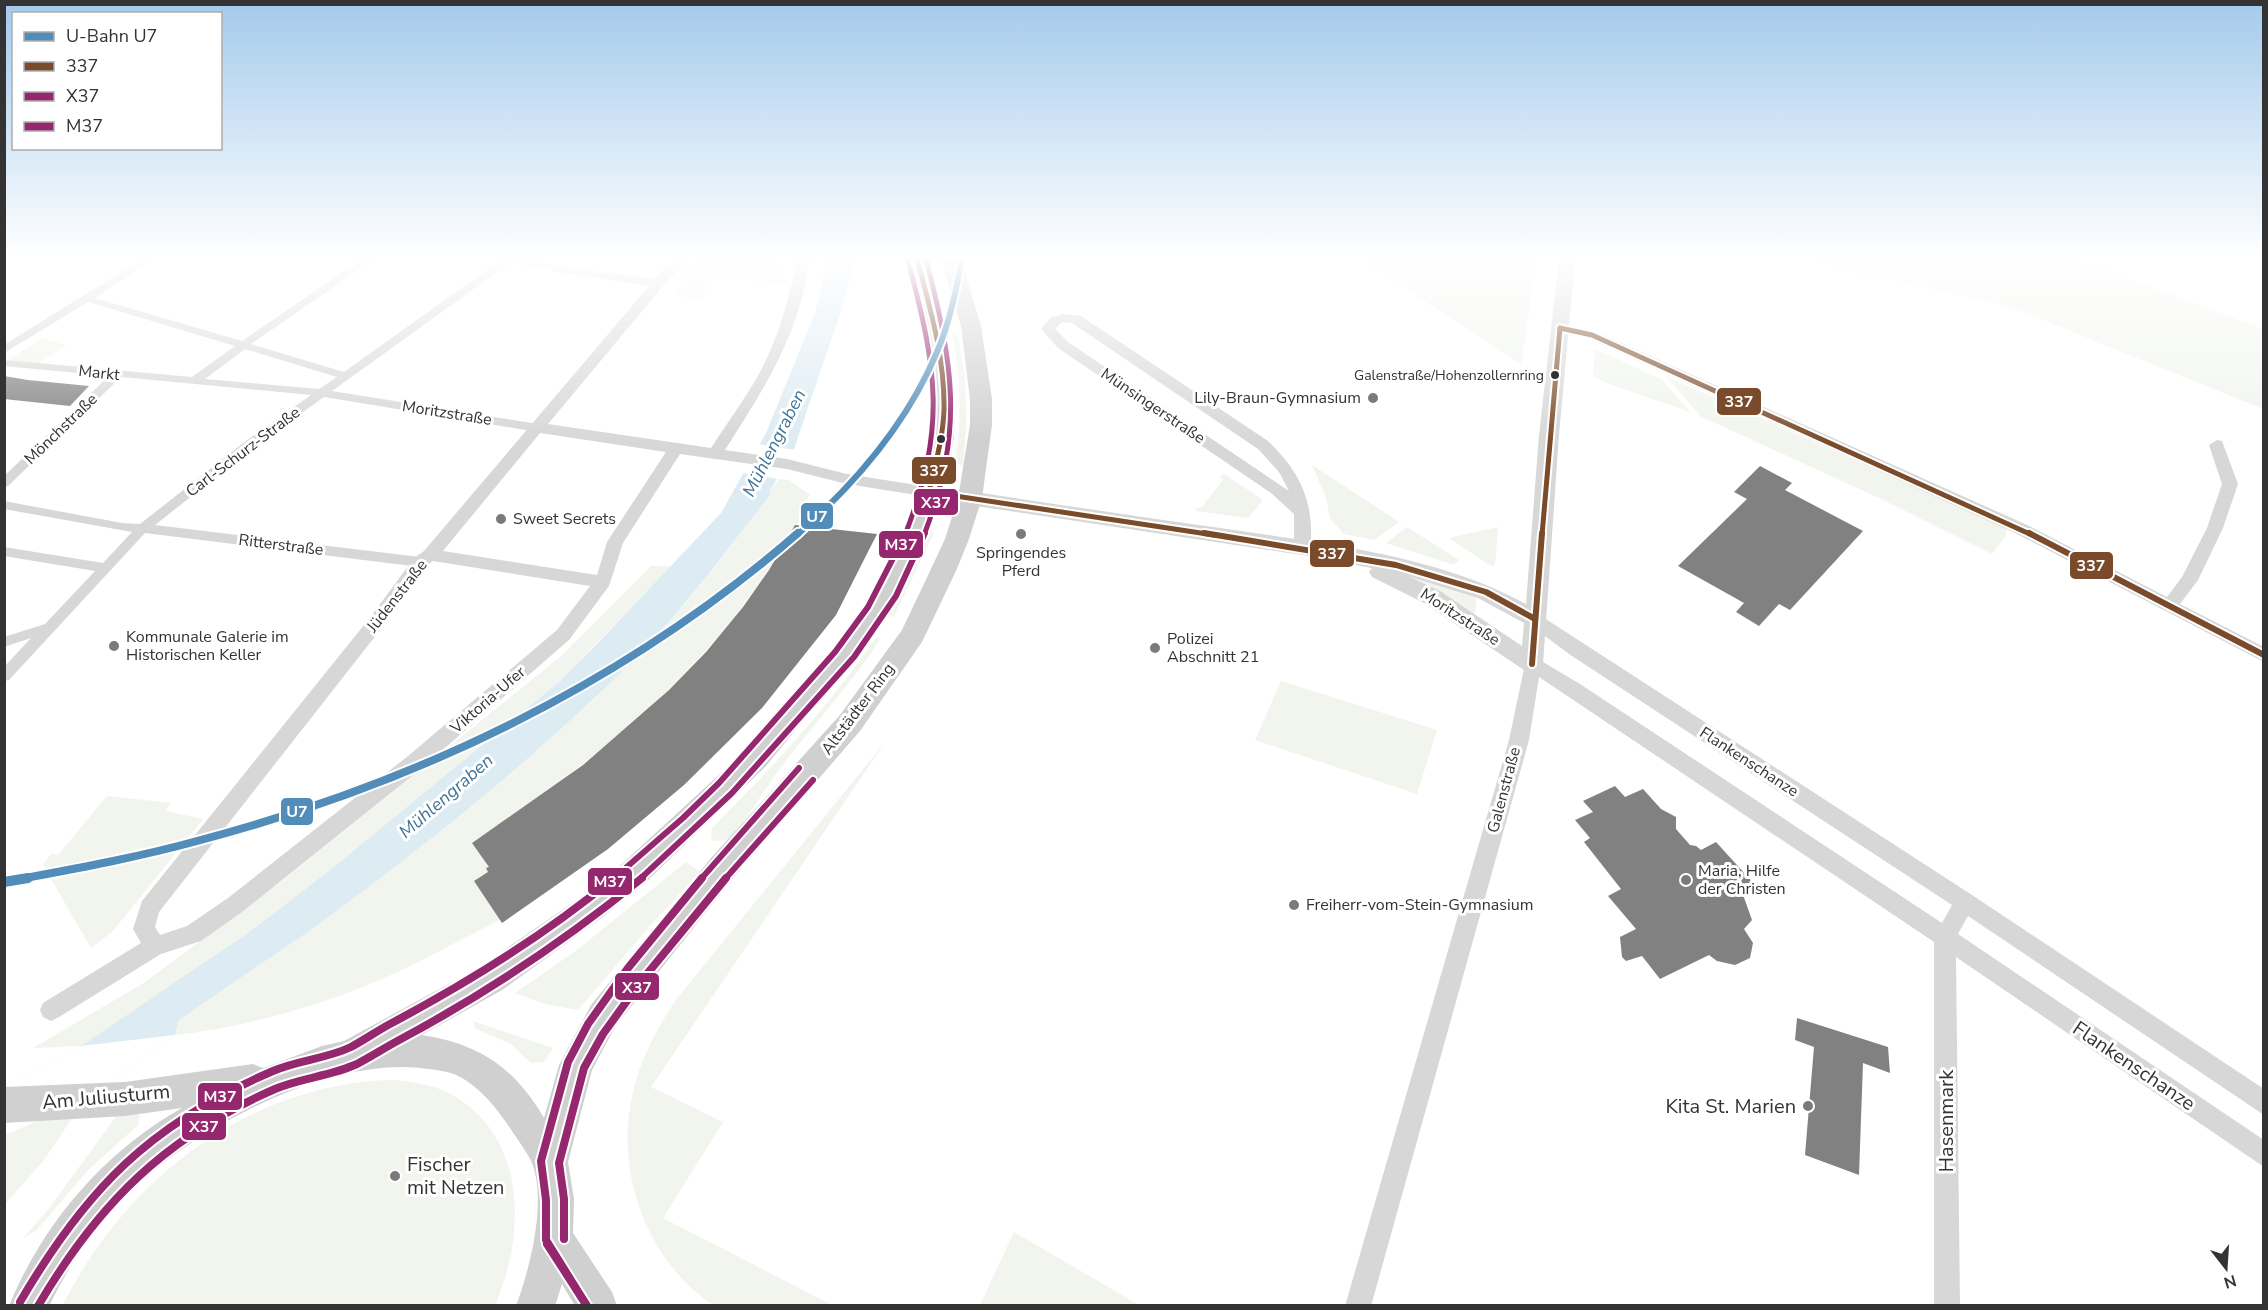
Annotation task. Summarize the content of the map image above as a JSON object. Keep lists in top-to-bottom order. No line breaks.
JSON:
{"streets":{"main road":["Altstädter Ring","Am Juliusturm"],"street":["Markt","Münsingerstraße","Moritzstraße","Mönchstraße","Carl-Schurz-Straße","Ritterstraße","Jüdenstraße","Viktoria-Ufer","Flankenschanze","Galenstraße","Hasenmark"]},"crossings":[["Markt","Moritzstraße"],["Markt","Mönchstraße"],["Markt","Carl-Schurz-Straße"],["Münsingerstraße","Moritzstraße"],["Moritzstraße","Carl-Schurz-Straße"],["Moritzstraße","Jüdenstraße"],["Moritzstraße","Viktoria-Ufer"],["Moritzstraße","Altstädter Ring"],["Moritzstraße","Flankenschanze"],["Moritzstraße","Galenstraße"],["Carl-Schurz-Straße","Ritterstraße"],["Ritterstraße","Jüdenstraße"],["Ritterstraße","Viktoria-Ufer"],["Jüdenstraße","Viktoria-Ufer"],["Flankenschanze","Galenstraße"],["Flankenschanze","Hasenmark"]],"water":["Mühlengraben"],"places":["Galenstraße/Hohenzollernring","Lily-Braun-Gymnasium","Sweet Secrets","Springendes Pferd","Kommunale Galerie im Historischen Keller","Polizei Abschnitt 21","Maria, Hilfe der Christen","Freiherr-vom-Stein-Gymnasium","Kita St. Marien","Fischer mit Netzen"],"lines":["metro line U7","transit line 337","transit line X37","transit line M37"],"legend":["U-Bahn U7","337","X37","M37"],"north":"bottom"}
